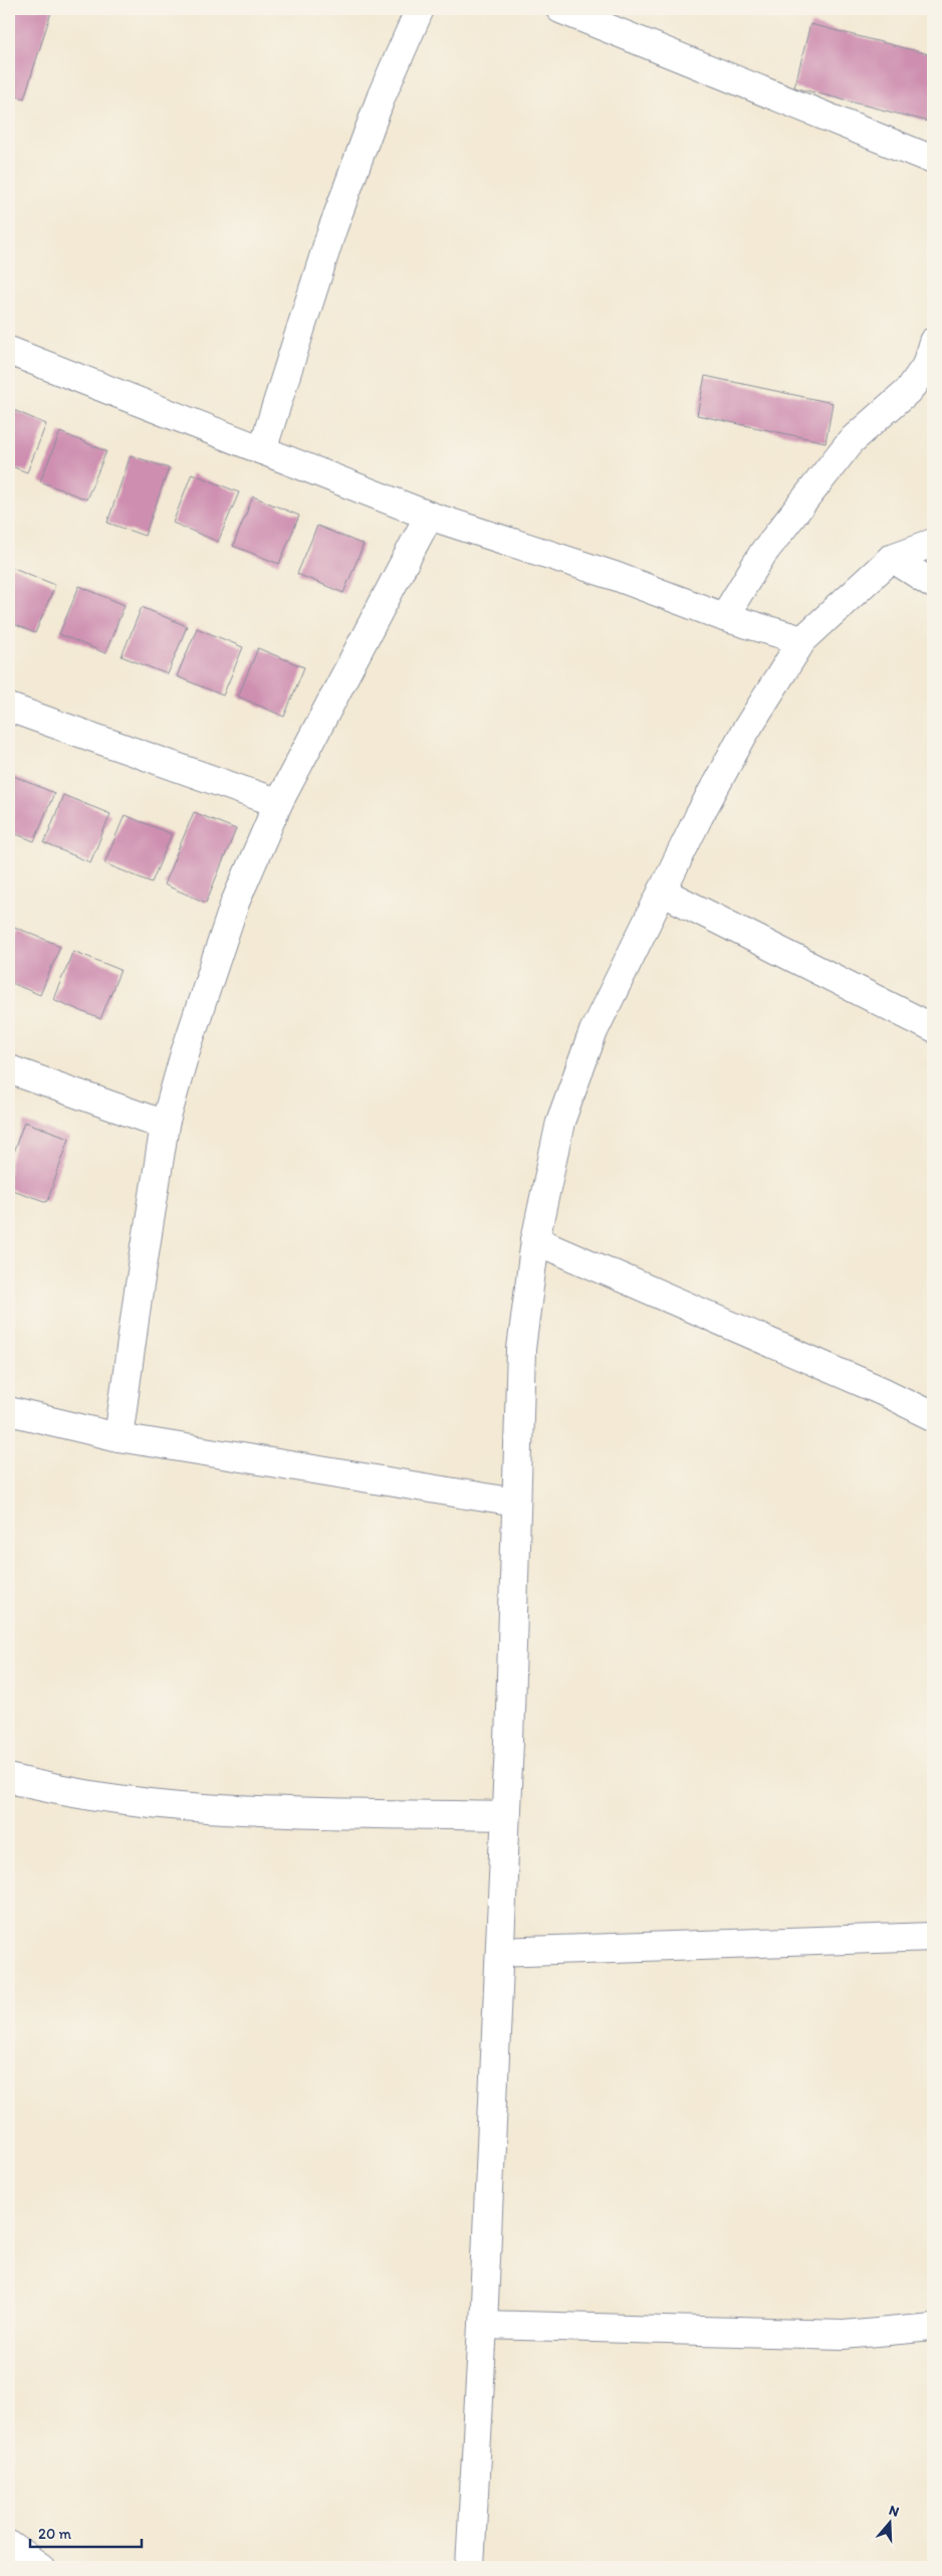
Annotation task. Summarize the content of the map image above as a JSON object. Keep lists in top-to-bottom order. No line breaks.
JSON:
{"scale_bar":"20 m","north":"top"}
